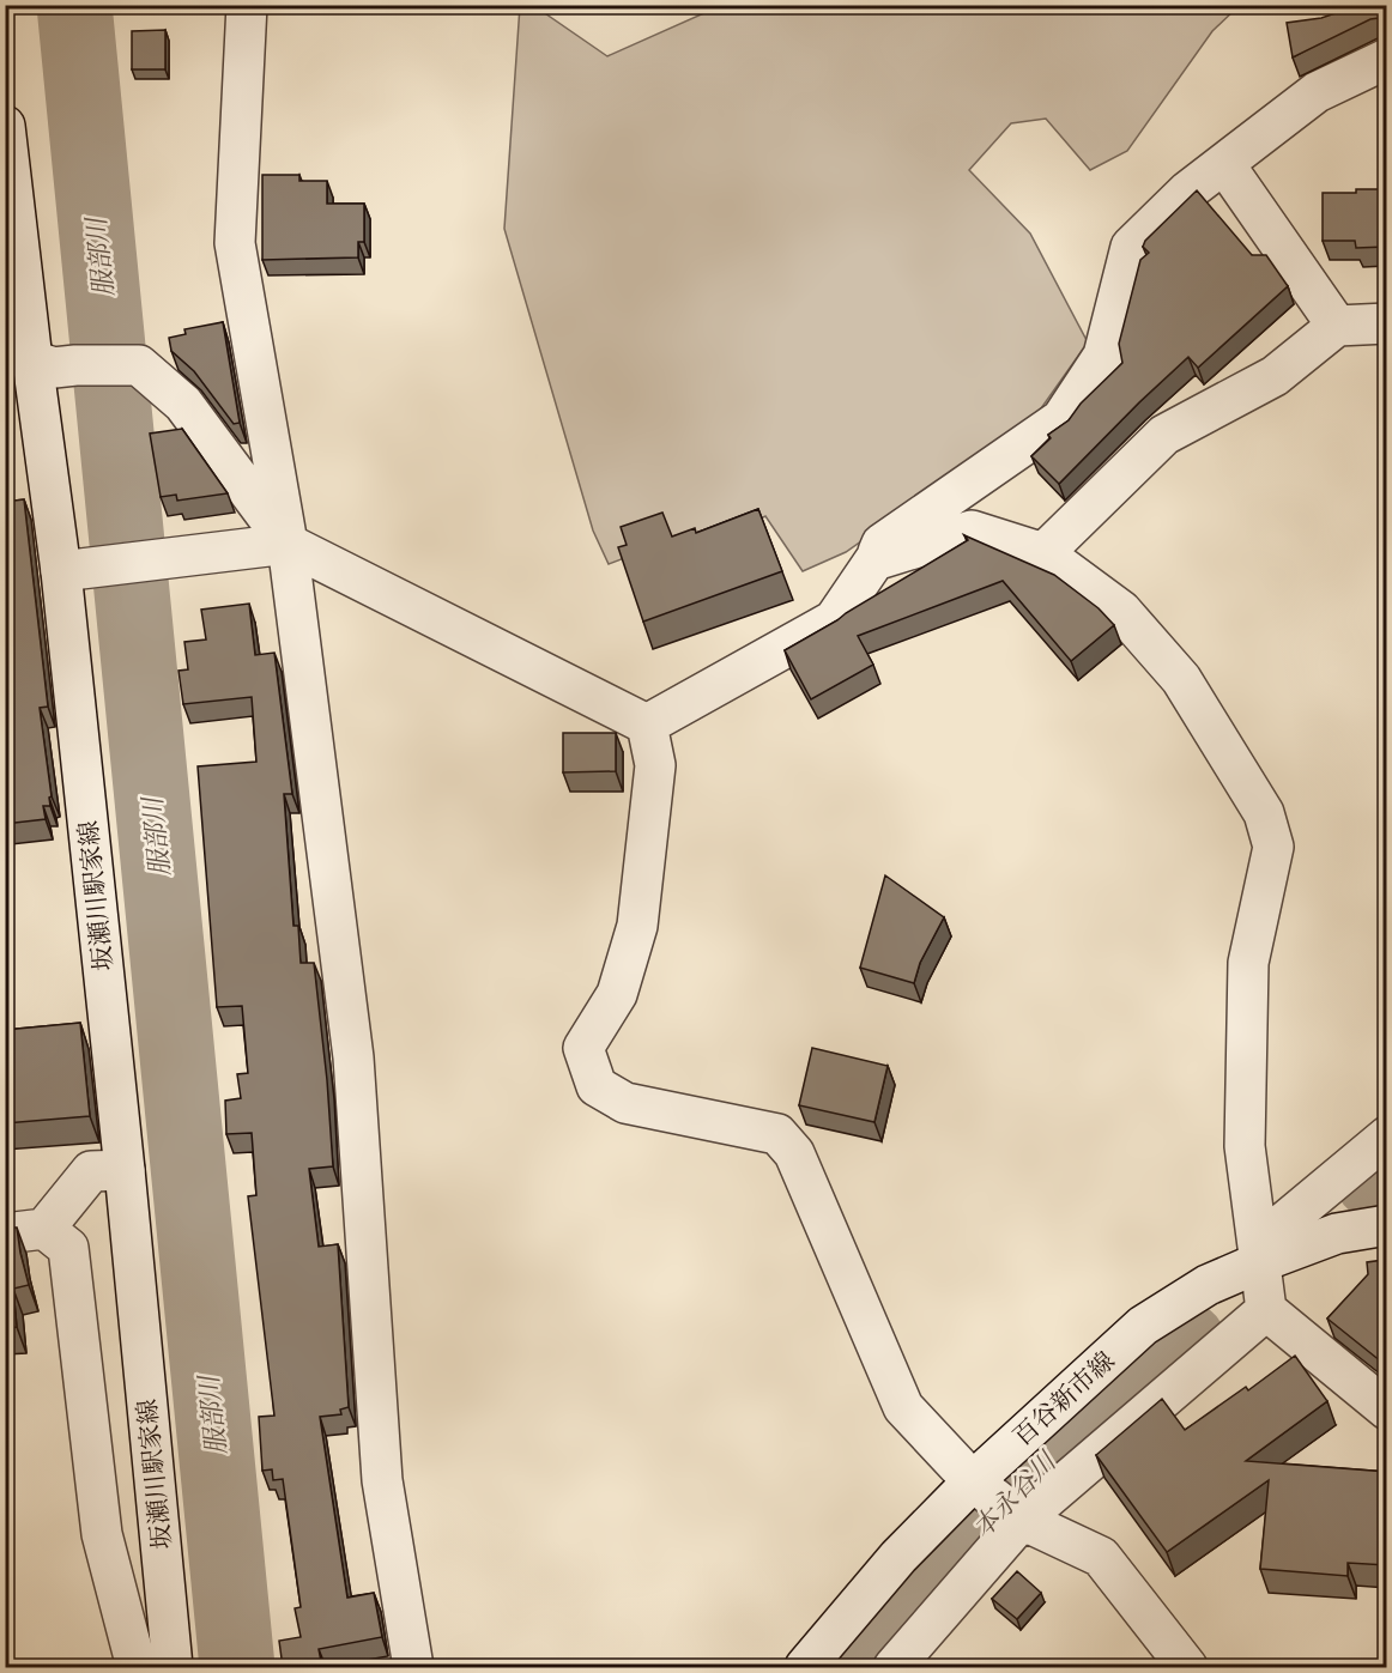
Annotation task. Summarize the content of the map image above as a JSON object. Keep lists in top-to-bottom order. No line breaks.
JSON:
{"streets":{"street":["坂瀬川駅家線","百谷新市線"]},"water":["服部川","本永谷川"]}
